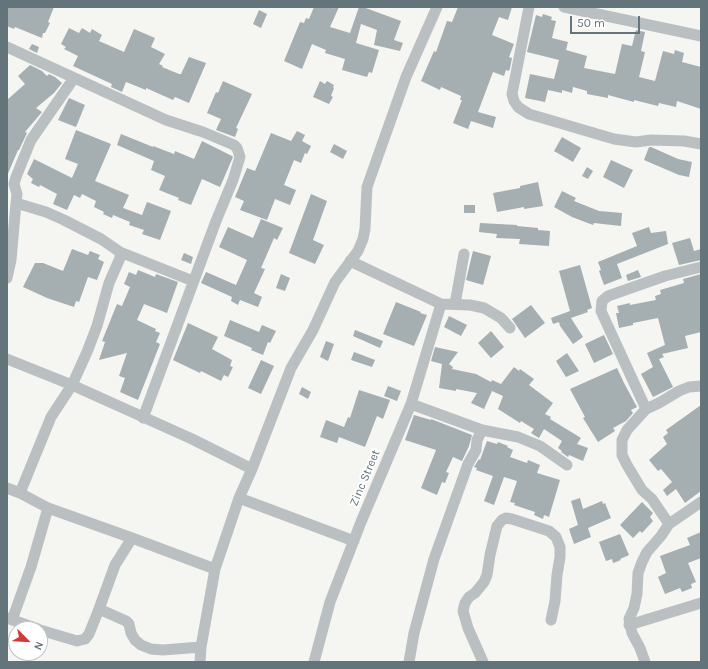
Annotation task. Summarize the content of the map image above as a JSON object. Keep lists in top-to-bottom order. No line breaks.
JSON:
{"streets":{"street":["Zinc Street"]},"scale_bar":"50 m","north":"bottom right"}
